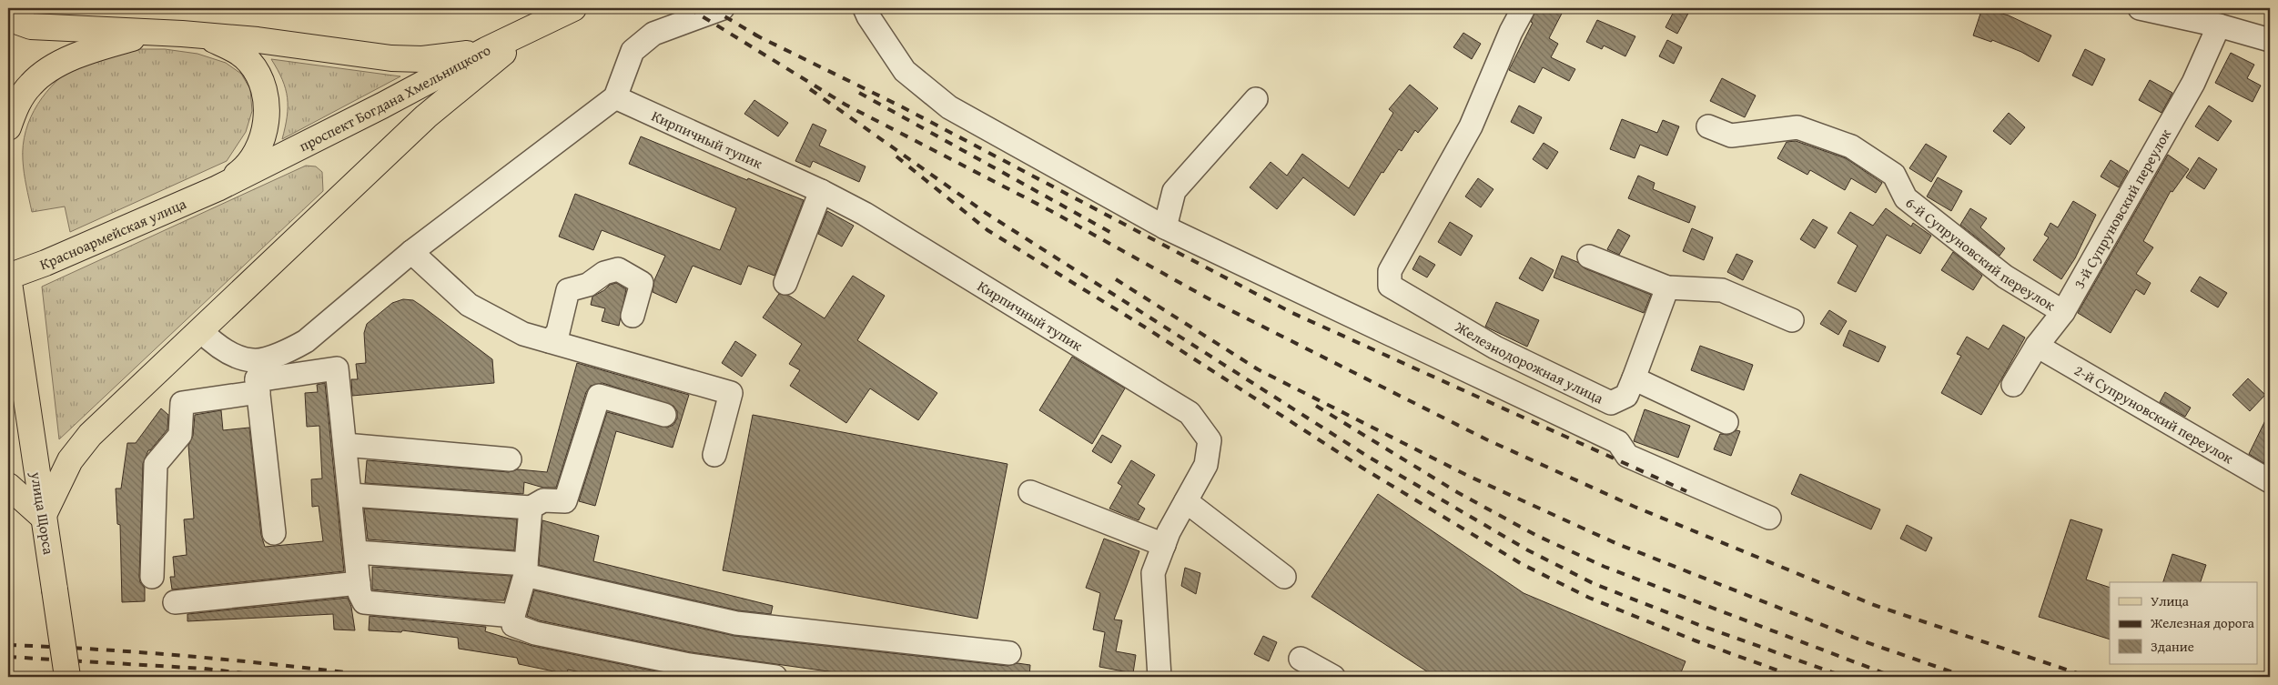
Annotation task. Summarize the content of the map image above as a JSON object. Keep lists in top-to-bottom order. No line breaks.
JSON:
{"streets":{"main road":["проспект Богдана Хмельницкого","Красноармейская улица","улица Щорса"],"street":["Кирпичный тупик","3-й Супруновский переулок","6-й Супруновский переулок","Железнодорожная улица","2-й Супруновский переулок"]},"crossings":[["проспект Богдана Хмельницкого","Красноармейская улица"],["3-й Супруновский переулок","6-й Супруновский переулок"],["3-й Супруновский переулок","2-й Супруновский переулок"],["Красноармейская улица","улица Щорса"]],"legend":["Улица","Железная дорога","Здание"]}
